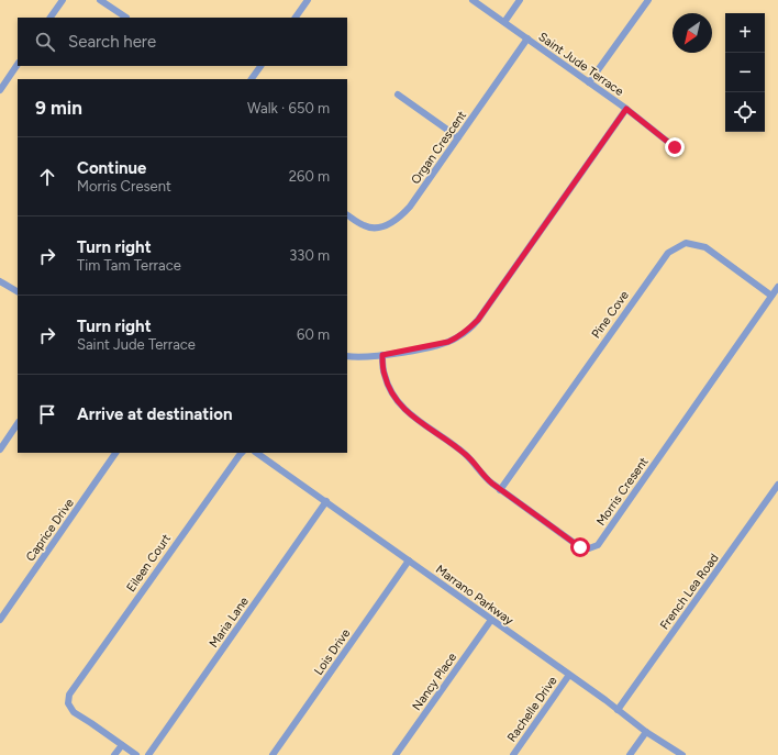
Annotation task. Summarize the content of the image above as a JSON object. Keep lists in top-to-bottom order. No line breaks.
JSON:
{"streets":{"street":["Saint Jude Terrace","Organ Crescent","Pine Cove","Morris Cresent","Caprice Drive","Eileen Court","French Lea Road","Marrano Parkway","Maria Lane","Lois Drive","Nancy Place","Rachelle Drive"]},"crossings":[["Saint Jude Terrace","Organ Crescent"],["Pine Cove","Morris Cresent"],["French Lea Road","Marrano Parkway"],["Marrano Parkway","Maria Lane"],["Marrano Parkway","Lois Drive"],["Marrano Parkway","Nancy Place"],["Marrano Parkway","Rachelle Drive"]],"north":"bottom left","page":{"map_buttons":["+","−"],"search":"Search here","heading":["9 min","Walk · 650 m"],"list":[["Continue","Morris Cresent","260 m"],["Turn right","Tim Tam Terrace","330 m"],["Turn right","Saint Jude Terrace","60 m"],"Arrive at destination"]}}
